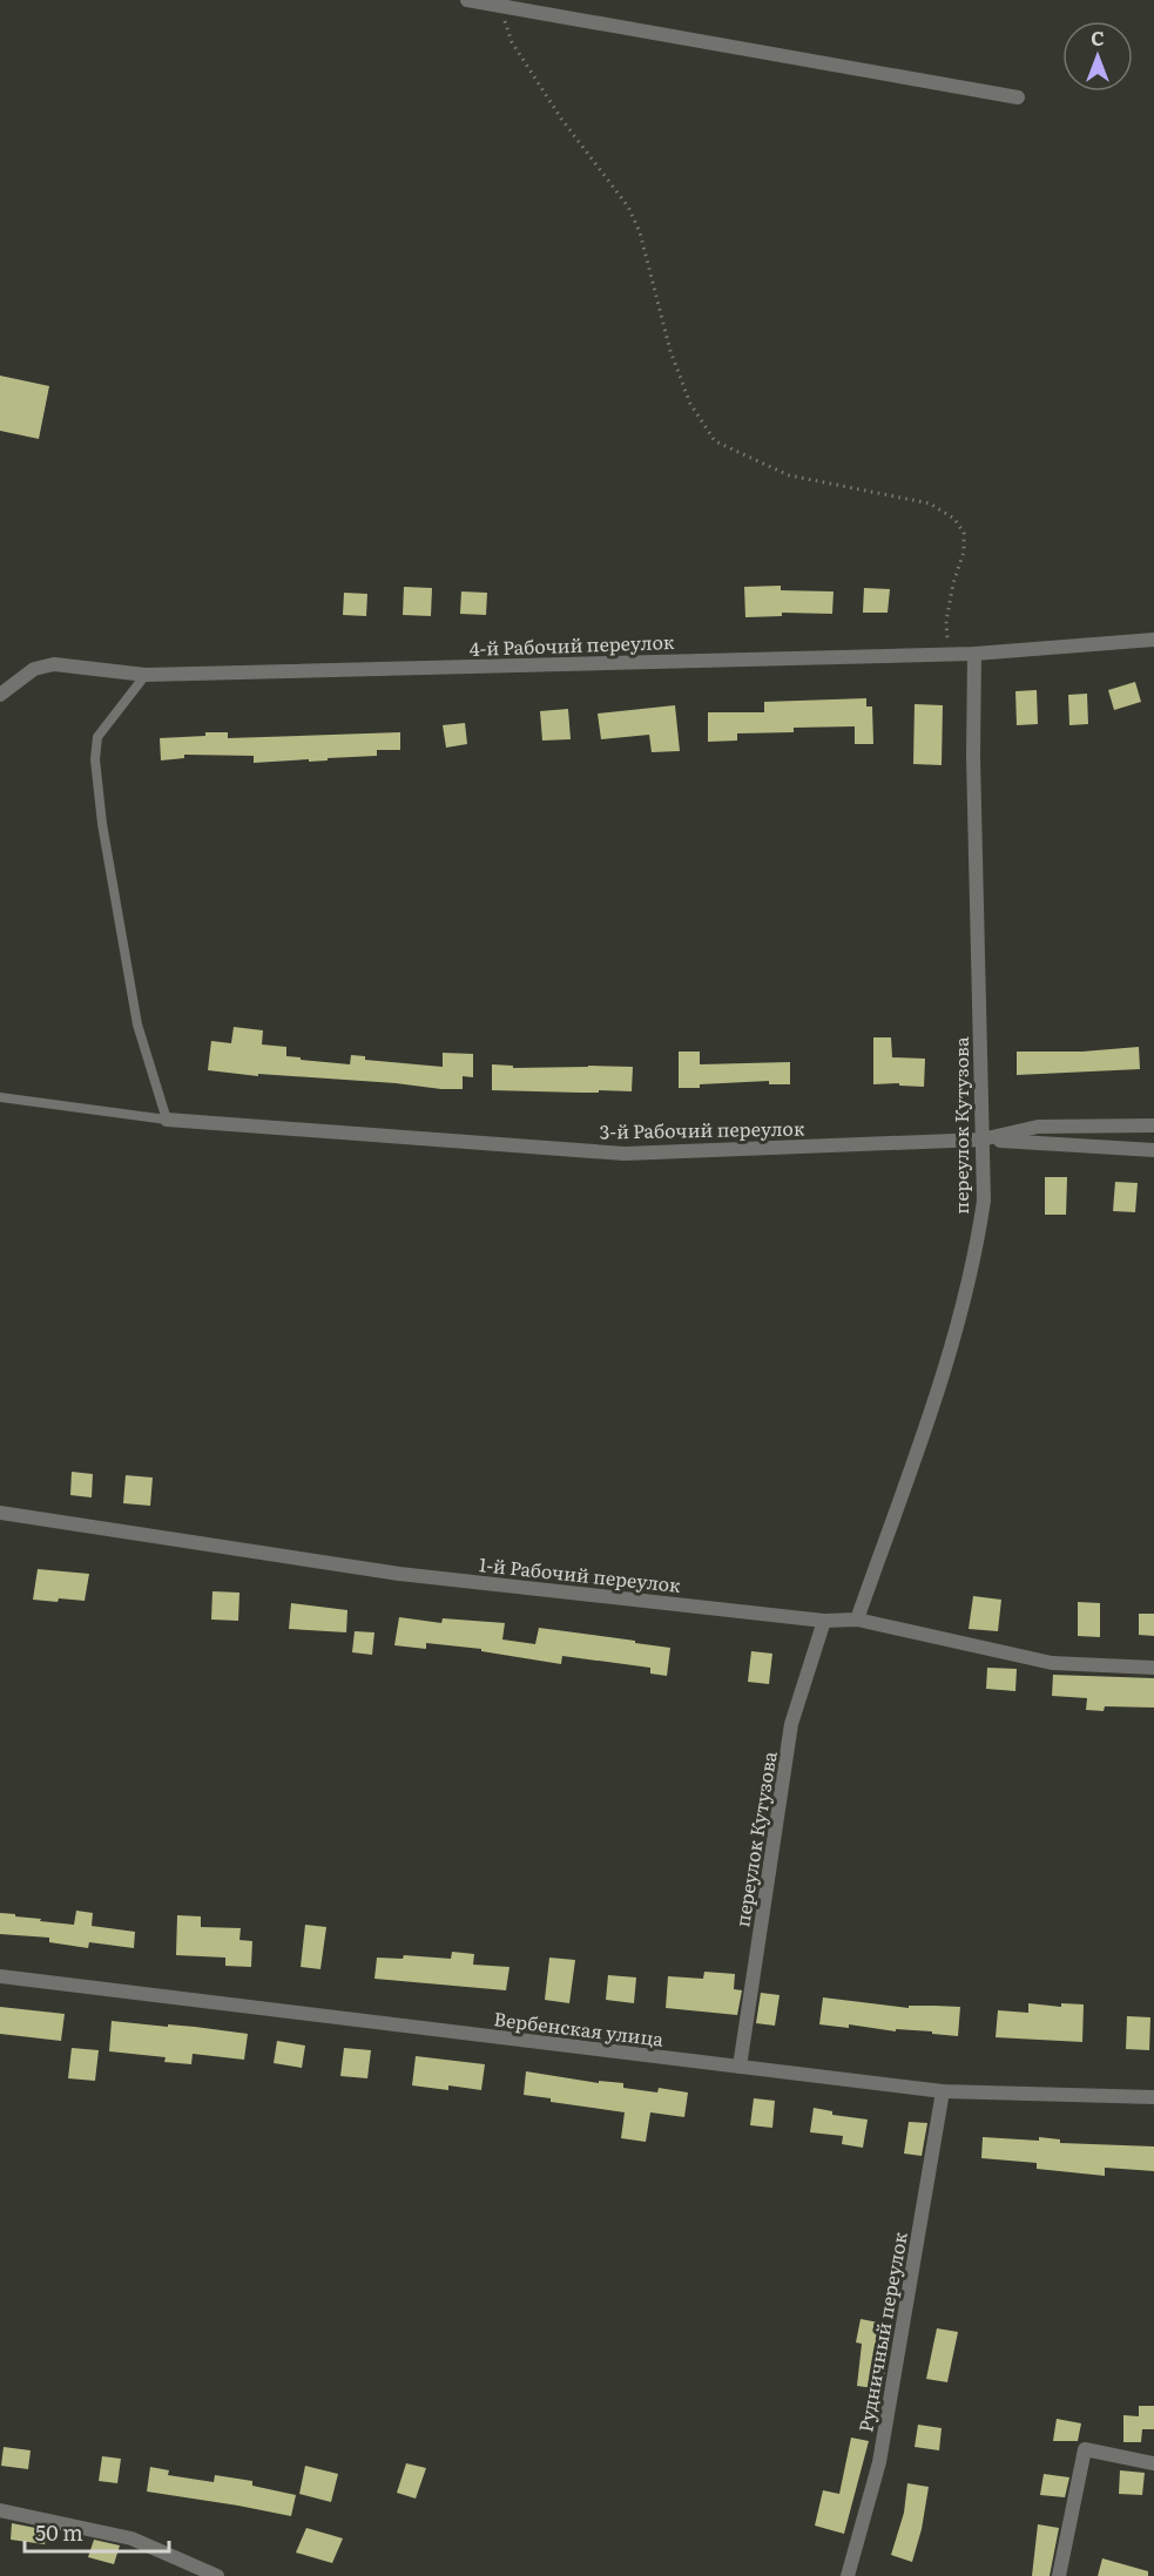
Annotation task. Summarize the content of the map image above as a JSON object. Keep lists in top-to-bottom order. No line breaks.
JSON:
{"streets":{"street":["4-й Рабочий переулок","переулок Кутузова","3-й Рабочий переулок","1-й Рабочий переулок","Вербенская улица","Рудничный переулок"]},"crossings":[["4-й Рабочий переулок","переулок Кутузова"],["переулок Кутузова","3-й Рабочий переулок"],["переулок Кутузова","1-й Рабочий переулок"],["переулок Кутузова","Вербенская улица"],["Вербенская улица","Рудничный переулок"]],"scale_bar":"50 m","north":"top"}
